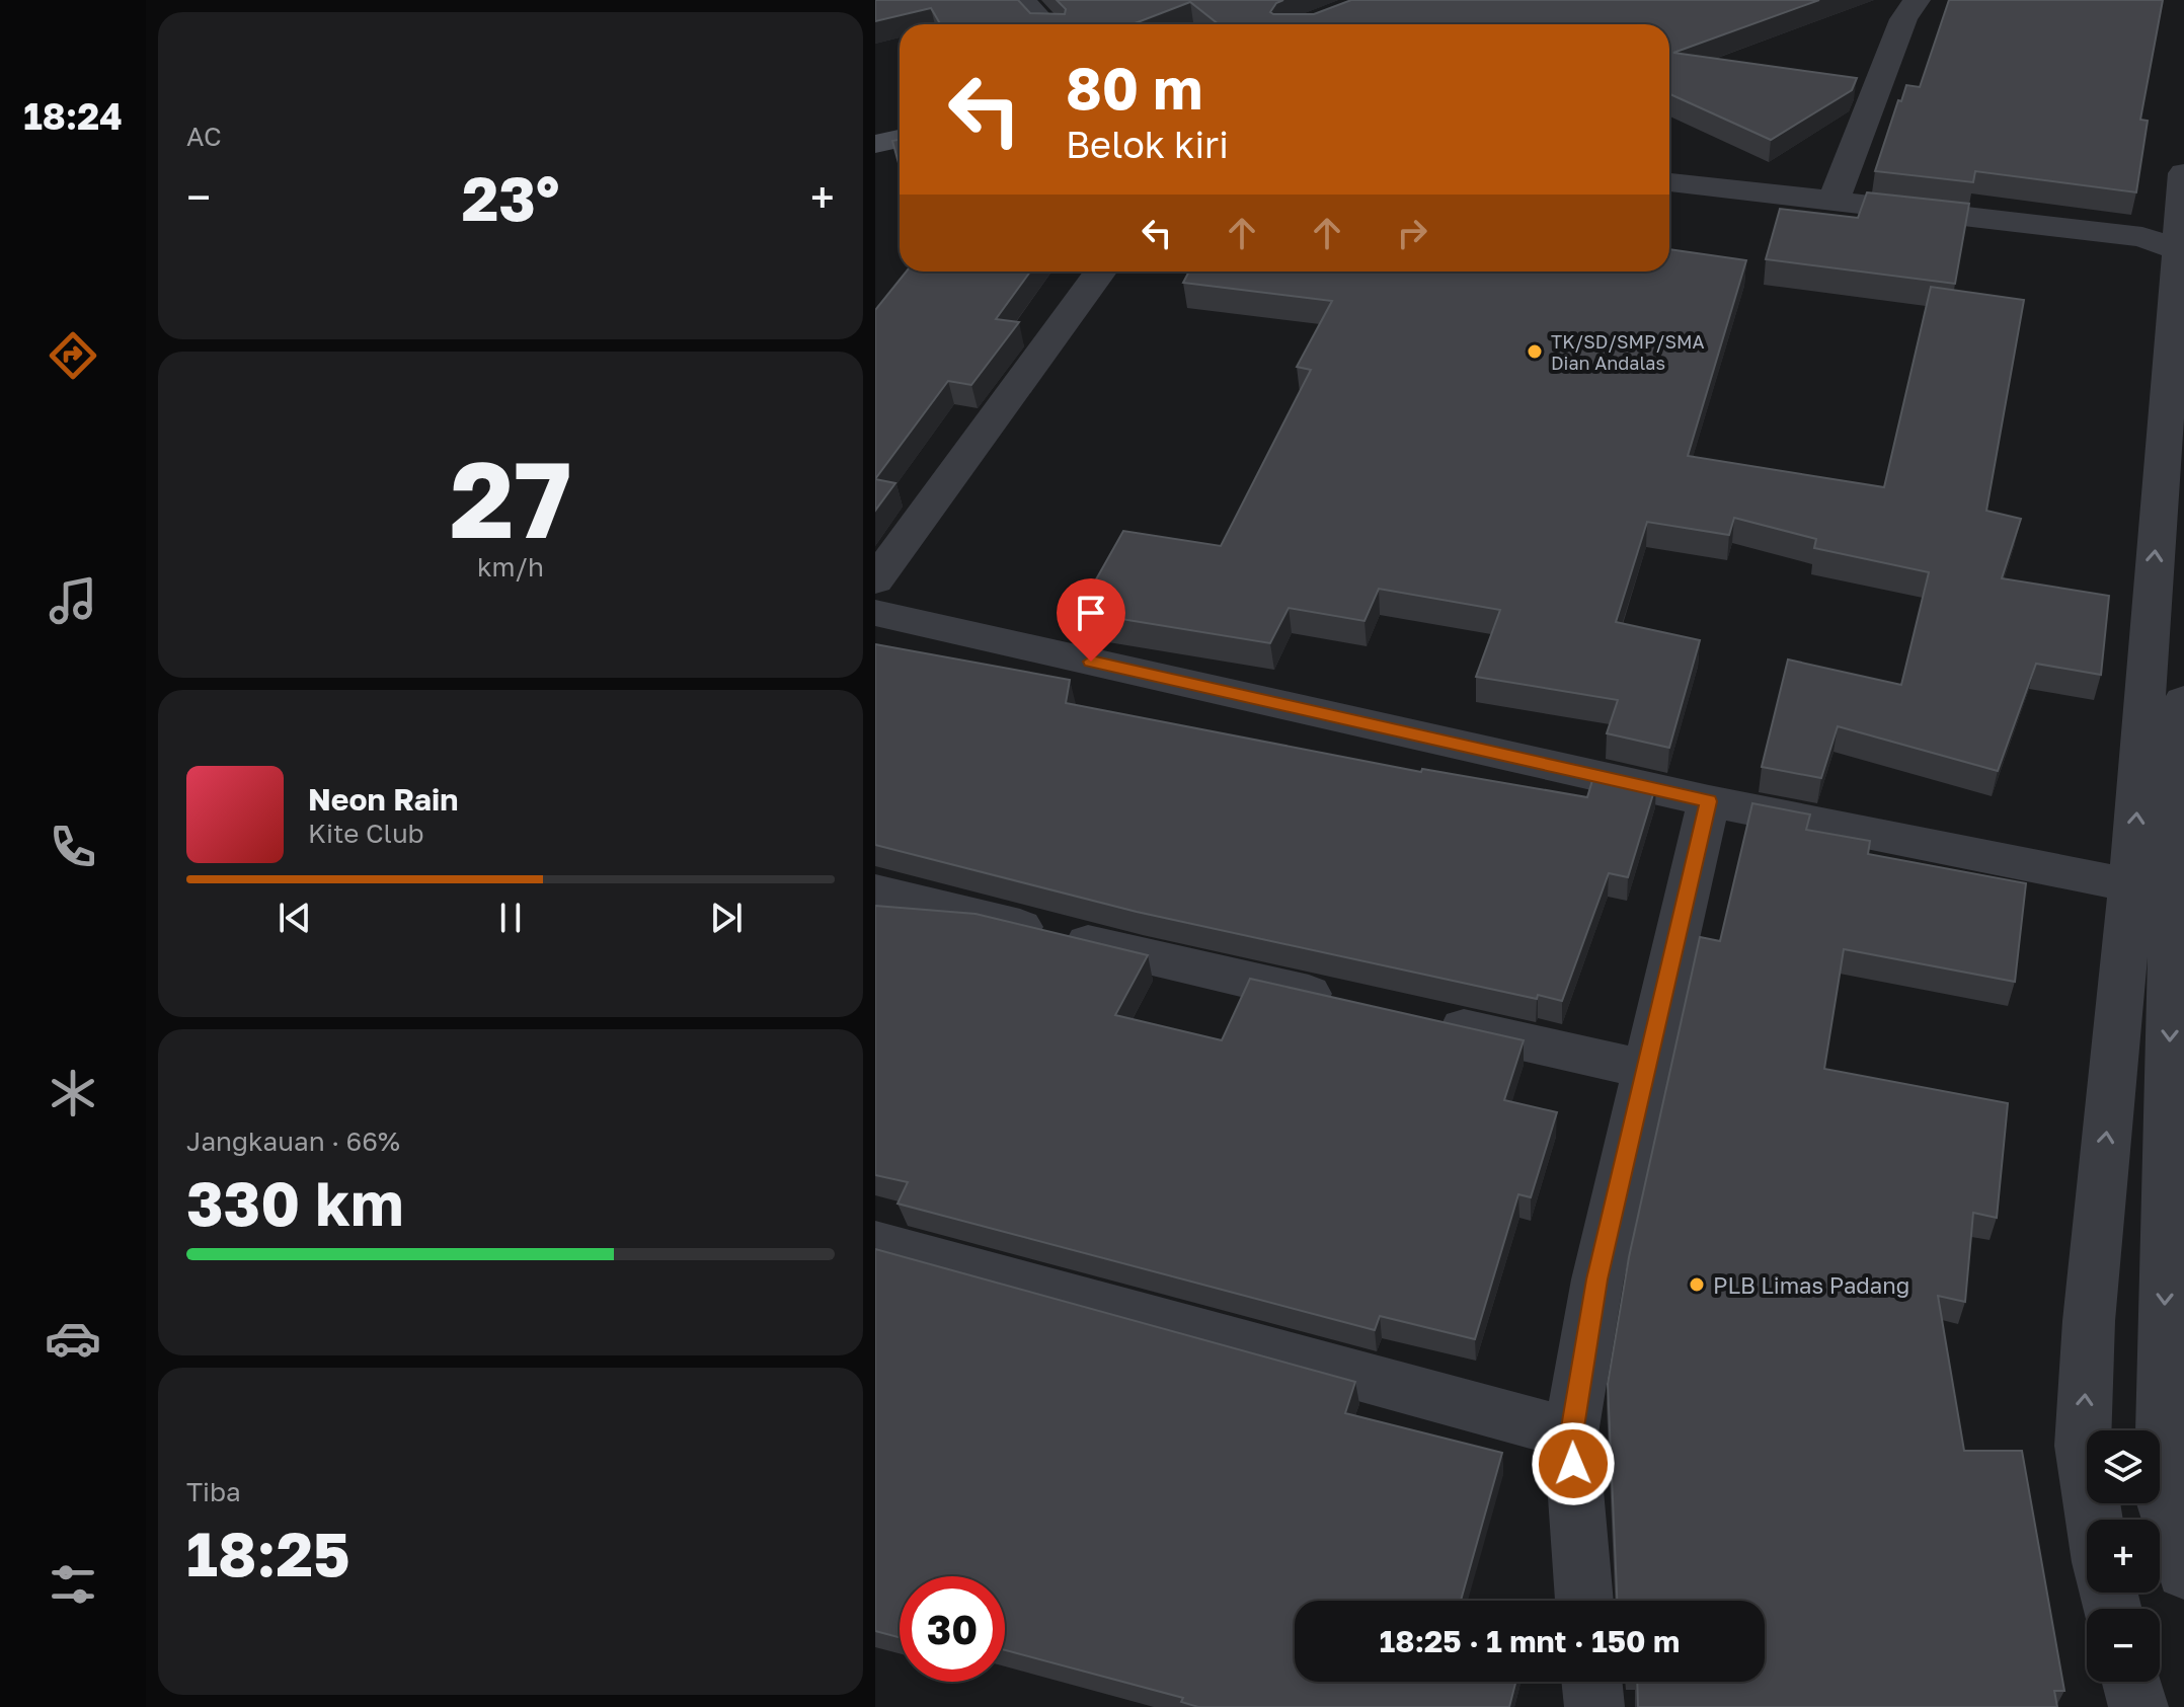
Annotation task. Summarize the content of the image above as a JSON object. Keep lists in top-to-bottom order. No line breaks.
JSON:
{"places":["TK/SD/SMP/SMA Dian Andalas","PLB Limas Padang"],"page":{"tabs":"18:24","tile":["AC",["27","km/h"],["Jangkauan · 66%","330 km"],["Tiba","18:25"]],"turn":["80 m","Belok kiri"],"heat":["−","23°","+"],"song":["Neon Rain","Kite Club"],"map_buttons":["+","−"],"limit":"30","trip":"18:25 · 1 mnt · 150 m"}}
